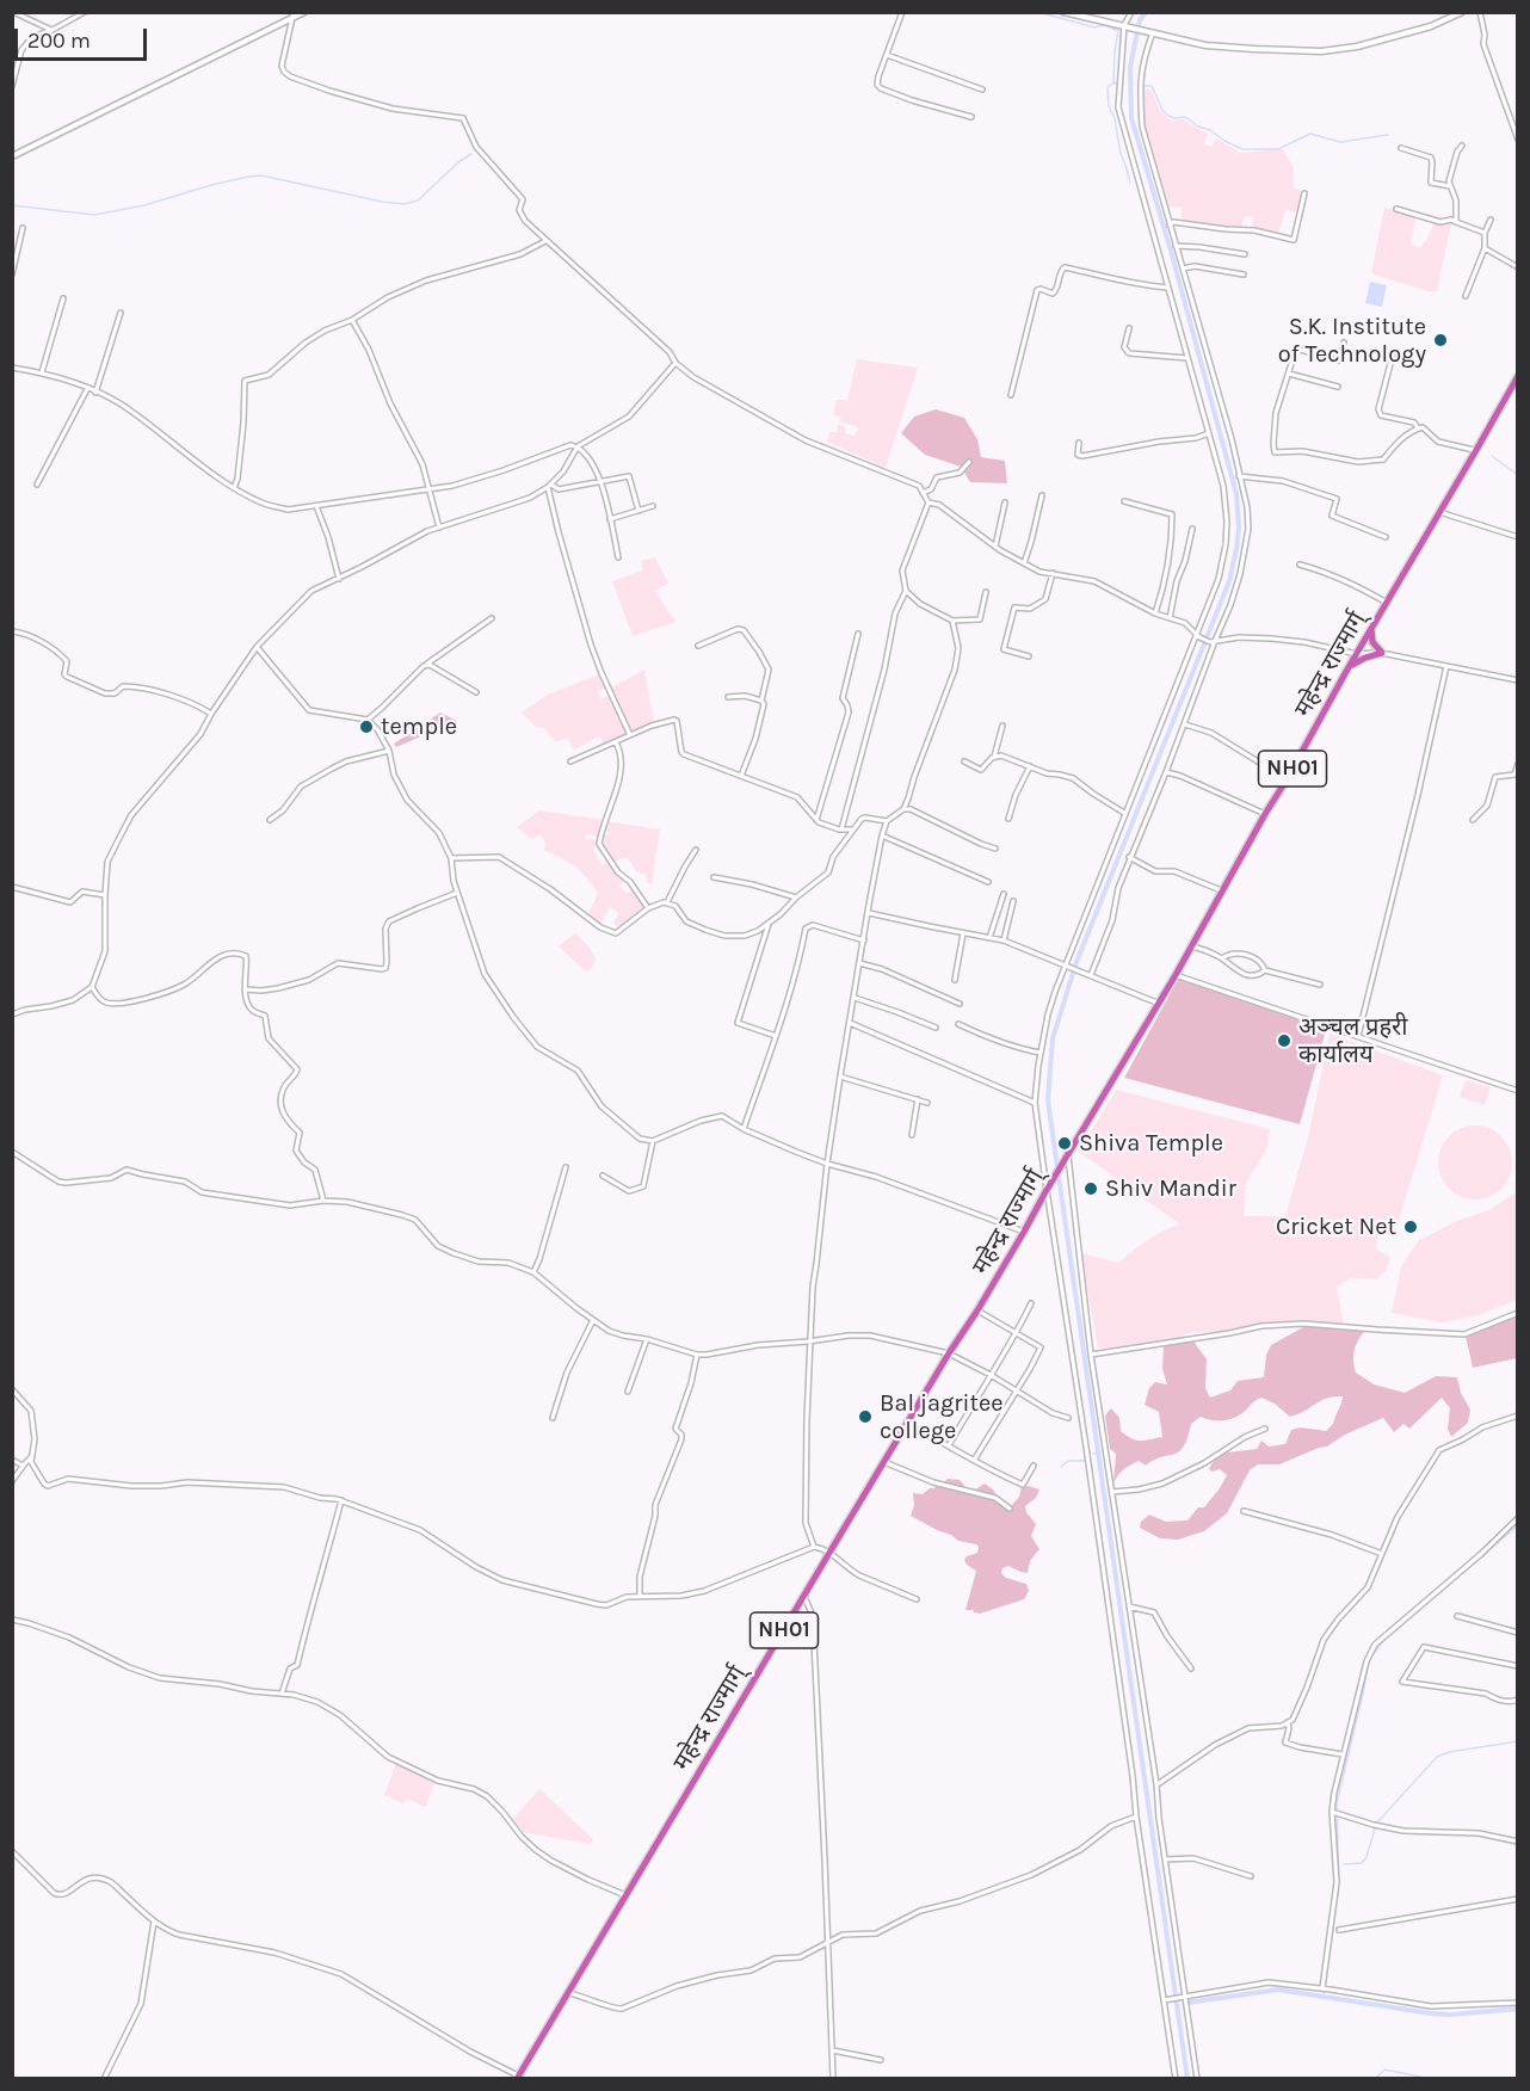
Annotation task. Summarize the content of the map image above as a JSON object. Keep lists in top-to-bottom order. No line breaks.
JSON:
{"streets":{"highway":["महेन्द्र राज्मार्ग्","NH01"]},"places":["S.K. Institute of Technology","temple","अञ्चल प्रहरी कार्यालय","Shiva Temple","Shiv Mandir","Cricket Net","Bal jagritee college"],"scale_bar":"200 m"}
